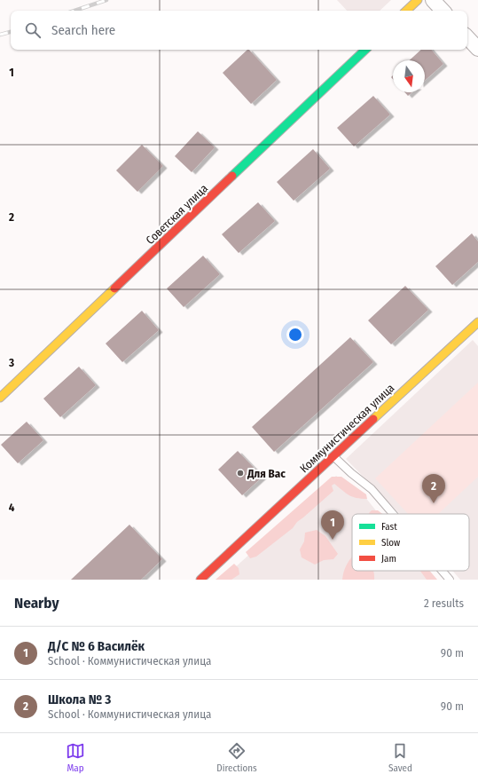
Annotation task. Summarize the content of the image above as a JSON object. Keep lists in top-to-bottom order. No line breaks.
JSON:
{"streets":{"street":["Советская улица","Коммунистическая улица"]},"places":["Для Вас"],"legend":["Fast","Slow","Jam"],"north":"bottom","page":{"search":"Search here","pins":["2","1"],"heading":["Nearby","2 results"],"list":[{"mark":"1","name":"Д/С № 6 Василёк","note":"School · Коммунистическая улица","value":"90 m"},{"mark":"2","name":"Школа № 3","note":"School · Коммунистическая улица","value":"90 m"}],"nav":["Map","Directions","Saved"]},"grid":{"rows":["1","2","3","4"]}}
